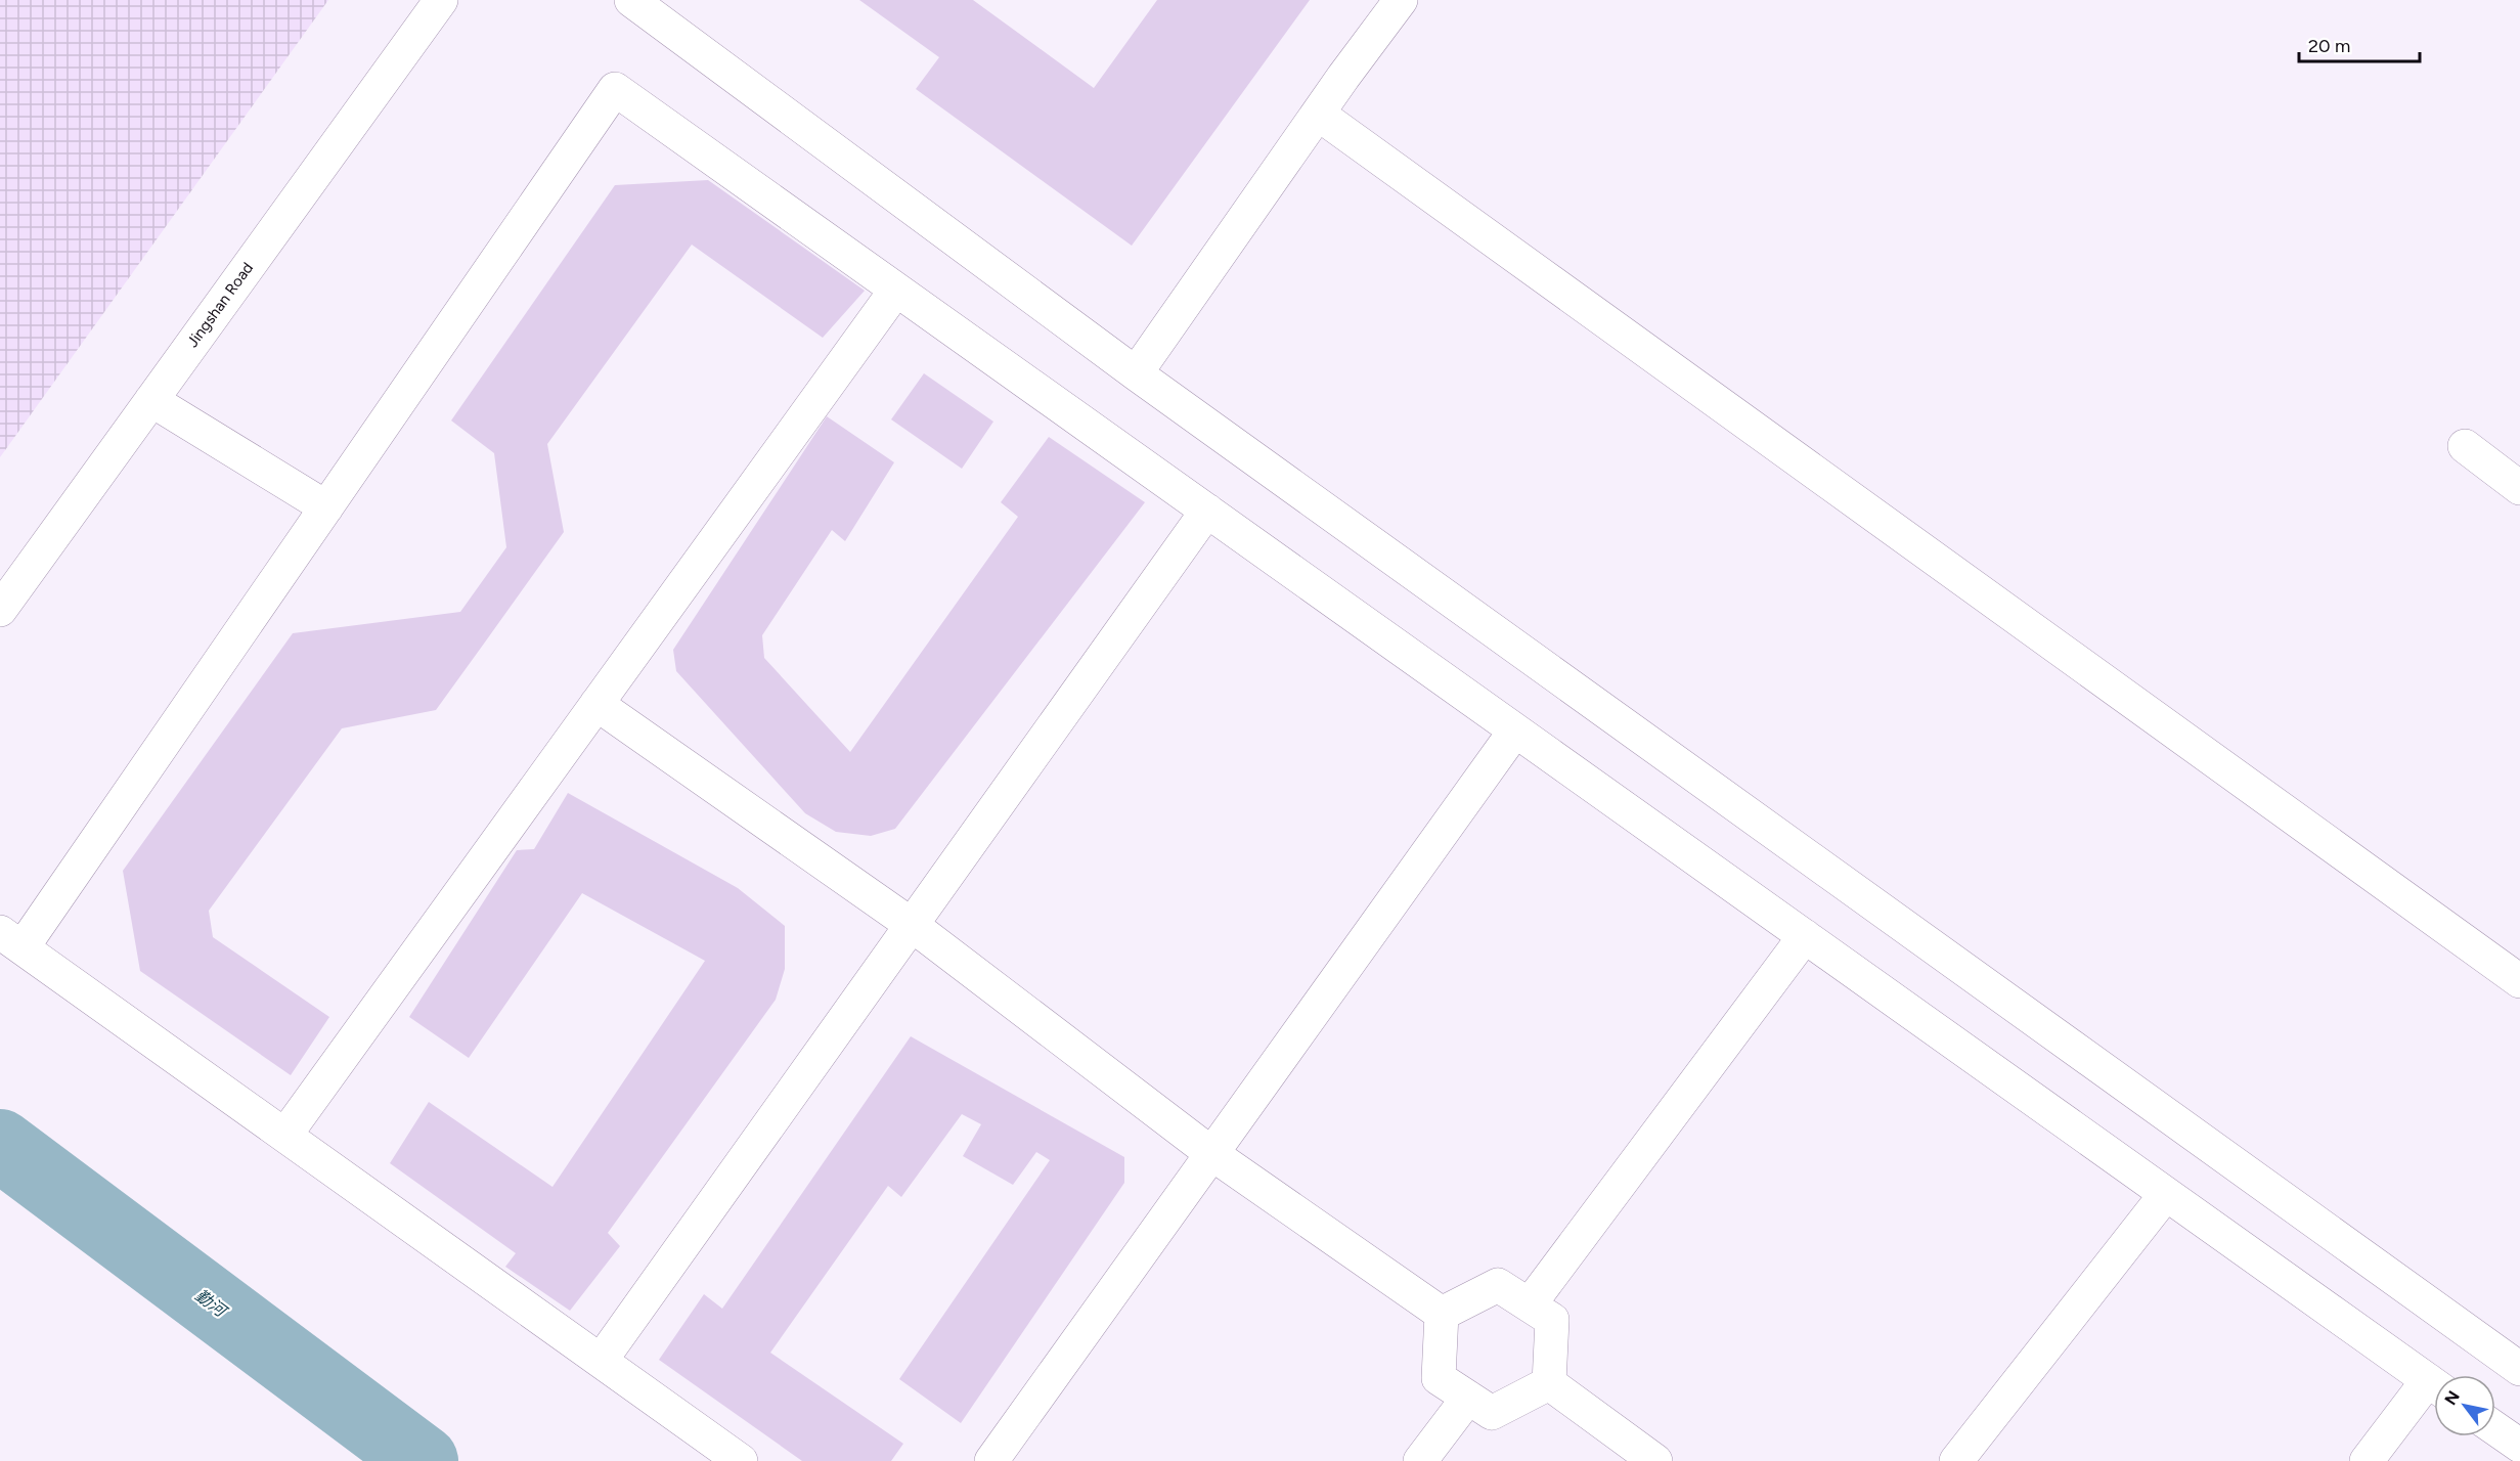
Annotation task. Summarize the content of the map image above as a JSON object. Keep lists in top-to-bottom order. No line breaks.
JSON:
{"streets":{"street":["Jingshan Road"]},"water":["勤河"],"scale_bar":"20 m","north":"top left"}
